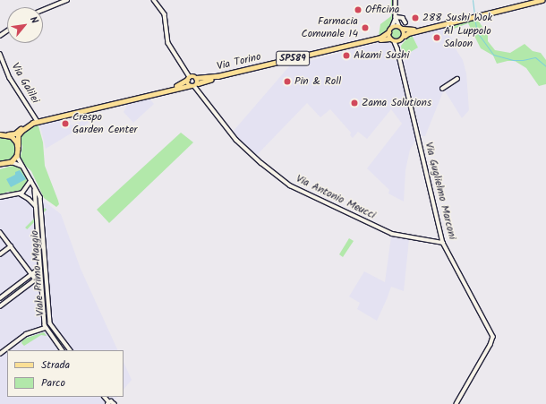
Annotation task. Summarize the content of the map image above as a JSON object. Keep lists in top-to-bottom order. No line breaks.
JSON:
{"streets":{"main road":["SP589","Via Torino"],"street":["Via Galilei","Via Guglielmo Marconi","Via Antonio Meucci","Viale Primo Maggio"]},"crossings":[["SP589","Via Torino"],["SP589","Via Galilei"],["SP589","Via Antonio Meucci"],["SP589","Viale Primo Maggio"],["Via Torino","Via Guglielmo Marconi"],["Via Torino","Via Antonio Meucci"],["Via Guglielmo Marconi","Via Antonio Meucci"]],"places":["Officina","288 Sushi Wok","Farmacia Comunale 14","Al Luppolo Saloon","Akami Sushi","Pin & Roll","Zama Solutions","Crespo Garden Center"],"legend":["Strada","Parco"],"north":"top right"}
